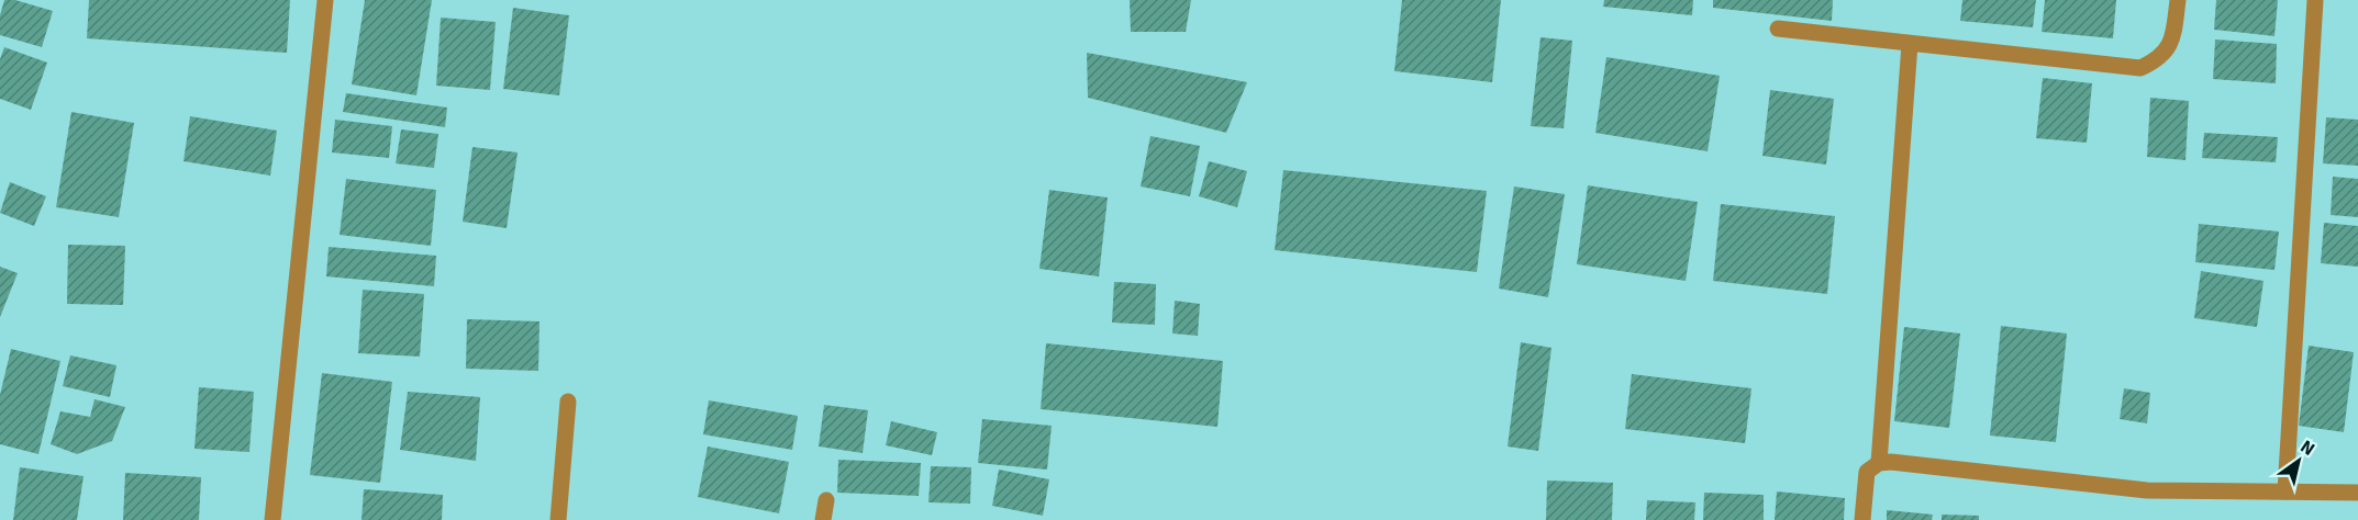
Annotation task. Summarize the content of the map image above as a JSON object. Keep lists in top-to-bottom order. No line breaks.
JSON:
{"north":"top right"}
